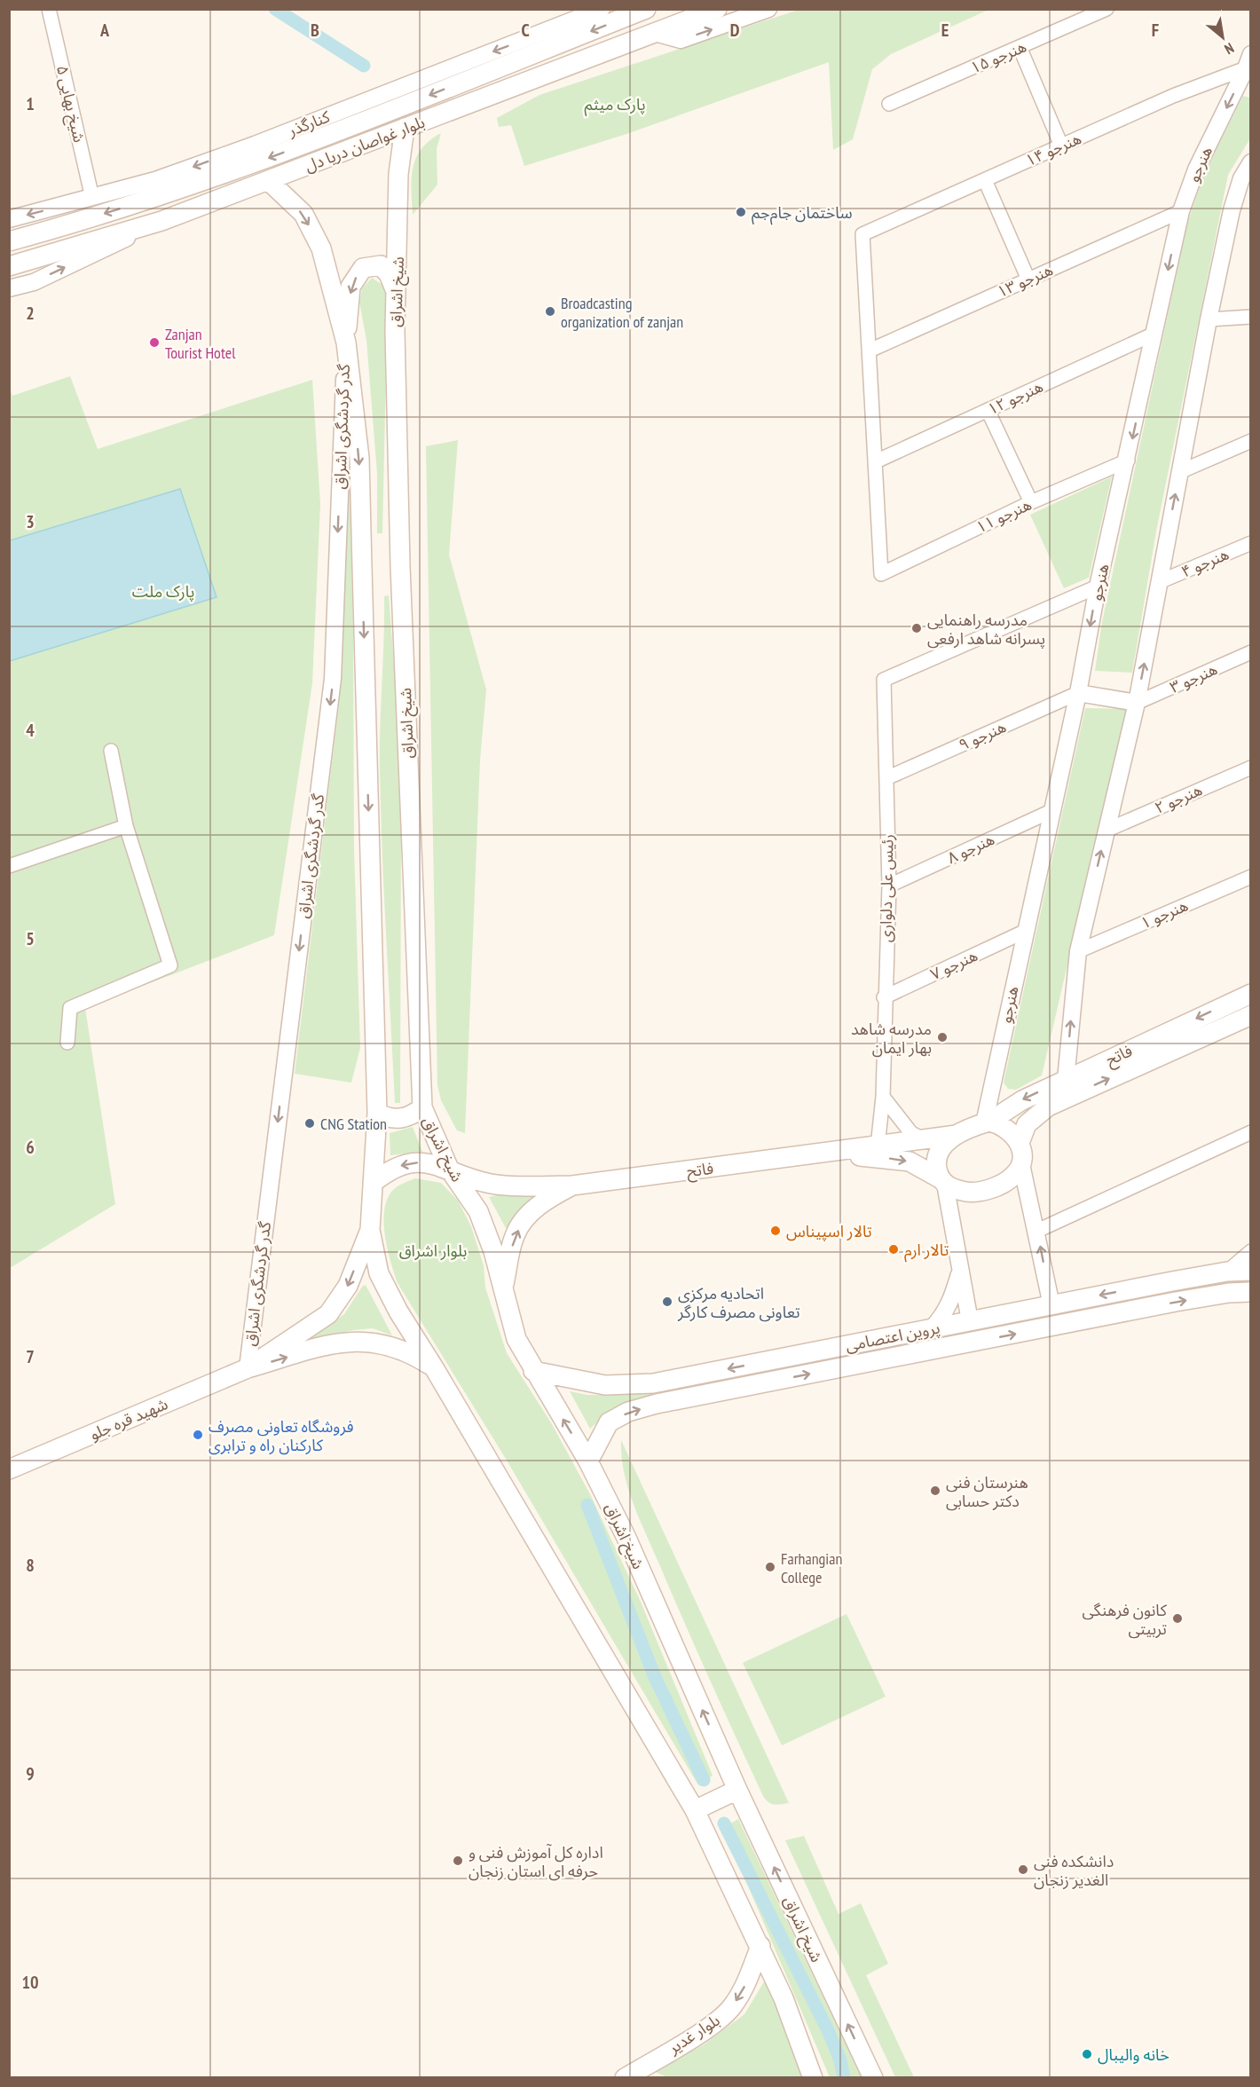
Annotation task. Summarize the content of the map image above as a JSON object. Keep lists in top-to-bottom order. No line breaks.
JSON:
{"streets":{"main road":["بلوار غواصان دریا دل","شیخ اشراق","فاتح","پروین اعتصامی","شهید قره جلو","بلوار غدیر"],"street":["هنرجو ۱۵","شیخ بهایی ۵","کنارگذر","هنرجو ۱۴","هنرجو","هنرجو ۱۳","هنرجو ۱۲","گدر گردشگری اشراق","هنرجو ۱۱","هنرجو ۴","هنرجو ۳","هنرجو ۹","هنرجو ۲","هنرجو ۸","رئیس علی دلواری","هنرجو ۱","هنرجو ۷"]},"crossings":[["شیخ بهایی ۵","کنارگذر"],["بلوار غواصان دریا دل","شیخ اشراق"],["هنرجو ۱۴","هنرجو"],["هنرجو ۱۴","هنرجو ۱۳"],["هنرجو","هنرجو ۱۳"],["هنرجو","هنرجو ۱۲"],["هنرجو","هنرجو ۱۱"],["هنرجو","هنرجو ۹"],["هنرجو","هنرجو ۸"],["هنرجو","رئیس علی دلواری"],["هنرجو","هنرجو ۷"],["هنرجو","فاتح"],["شیخ اشراق","پروین اعتصامی"],["هنرجو ۱۲","هنرجو ۱۱"],["گدر گردشگری اشراق","شهید قره جلو"],["هنرجو ۹","رئیس علی دلواری"],["هنرجو ۸","رئیس علی دلواری"],["رئیس علی دلواری","هنرجو ۷"]],"one_way":["کنارگذر","گدر گردشگری اشراق","بلوار غدیر"],"parks":["پارک میثم","پارک ملت","بلوار اشراق"],"places":["ساختمان جام‌جم","Broadcasting organization of zanjan","Zanjan Tourist Hotel","مدرسه راهنمایی پسرانه شاهد ارفعی","مدرسه شاهد بهار ایمان","CNG Station","تالار اسپیناس","تالار ارم","اتحادیه مرکزی تعاونی مصرف کارگر","فروشگاه تعاونی مصرف کارکنان راه و ترابری","هنرستان فنی دکتر حسابی","Farhangian College","کانون فرهنگی تربیتی","اداره کل آموزش فنی و حرفه ای استان زنجان","دانشکده فنی الغدیر زنجان","خانه والیبال"],"north":"bottom right","grid":{"columns":["A","B","C","D","E","F"],"rows":["1","2","3","4","5","6","7","8","9","10"]}}
